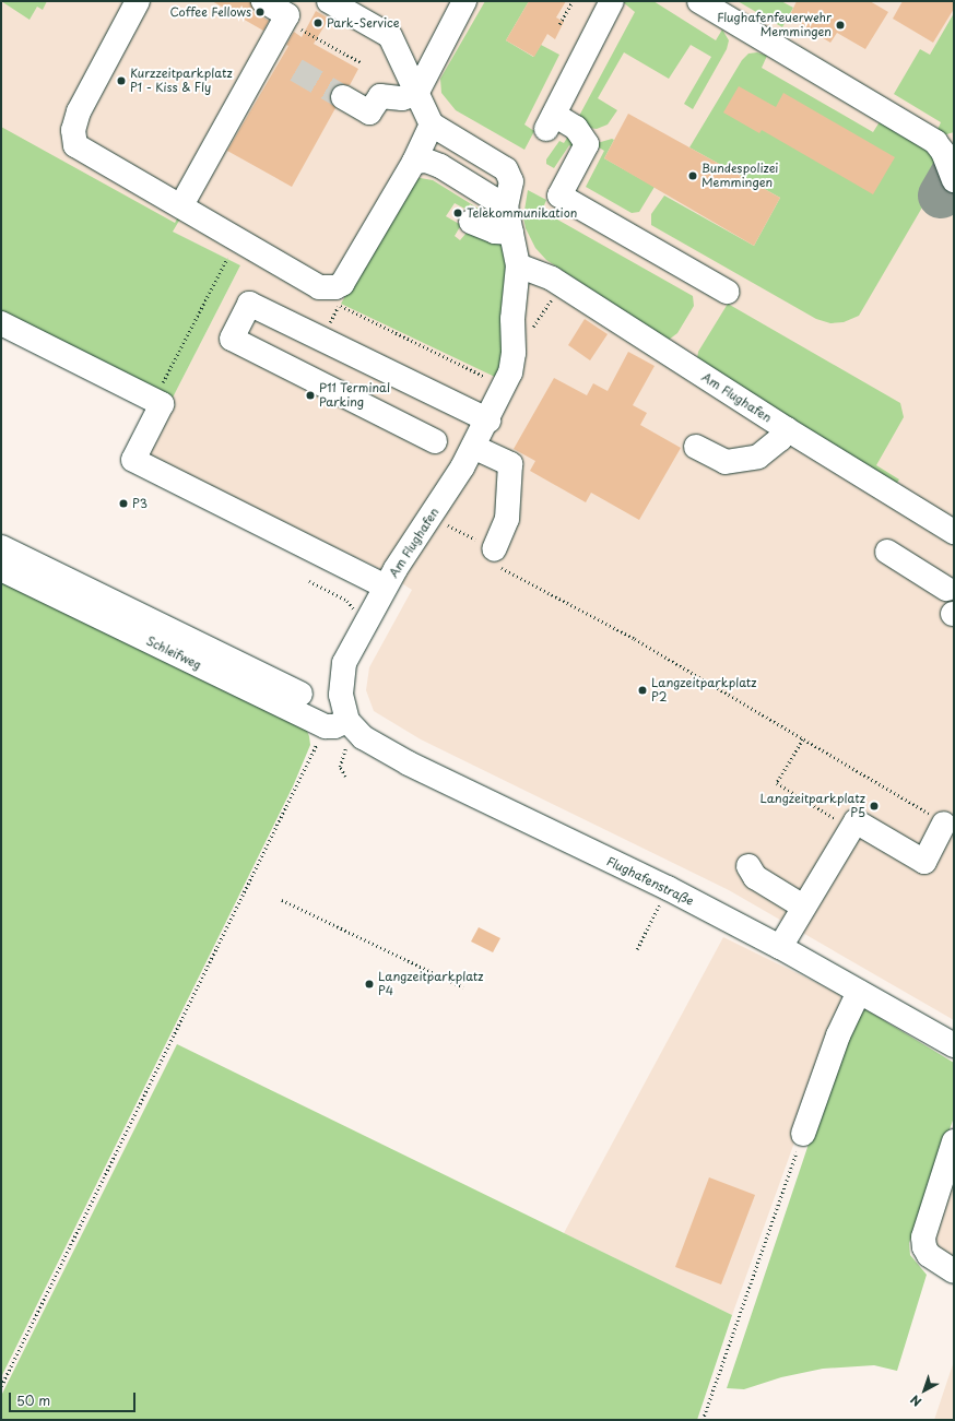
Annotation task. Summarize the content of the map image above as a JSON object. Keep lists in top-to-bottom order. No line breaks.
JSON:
{"streets":{"street":["Am Flughafen","Schleifweg","Flughafenstraße"]},"crossings":[["Am Flughafen","Schleifweg"],["Am Flughafen","Flughafenstraße"],["Schleifweg","Flughafenstraße"]],"places":["Coffee Fellows","Park-Service","Flughafenfeuerwehr Memmingen","Kurzzeitparkplatz P1 - Kiss & Fly","Bundespolizei Memmingen","Telekommunikation","P11 Terminal Parking","P3","Langzeitparkplatz P2","Langzeitparkplatz P5","Langzeitparkplatz P4"],"scale_bar":"50 m","north":"bottom left"}
